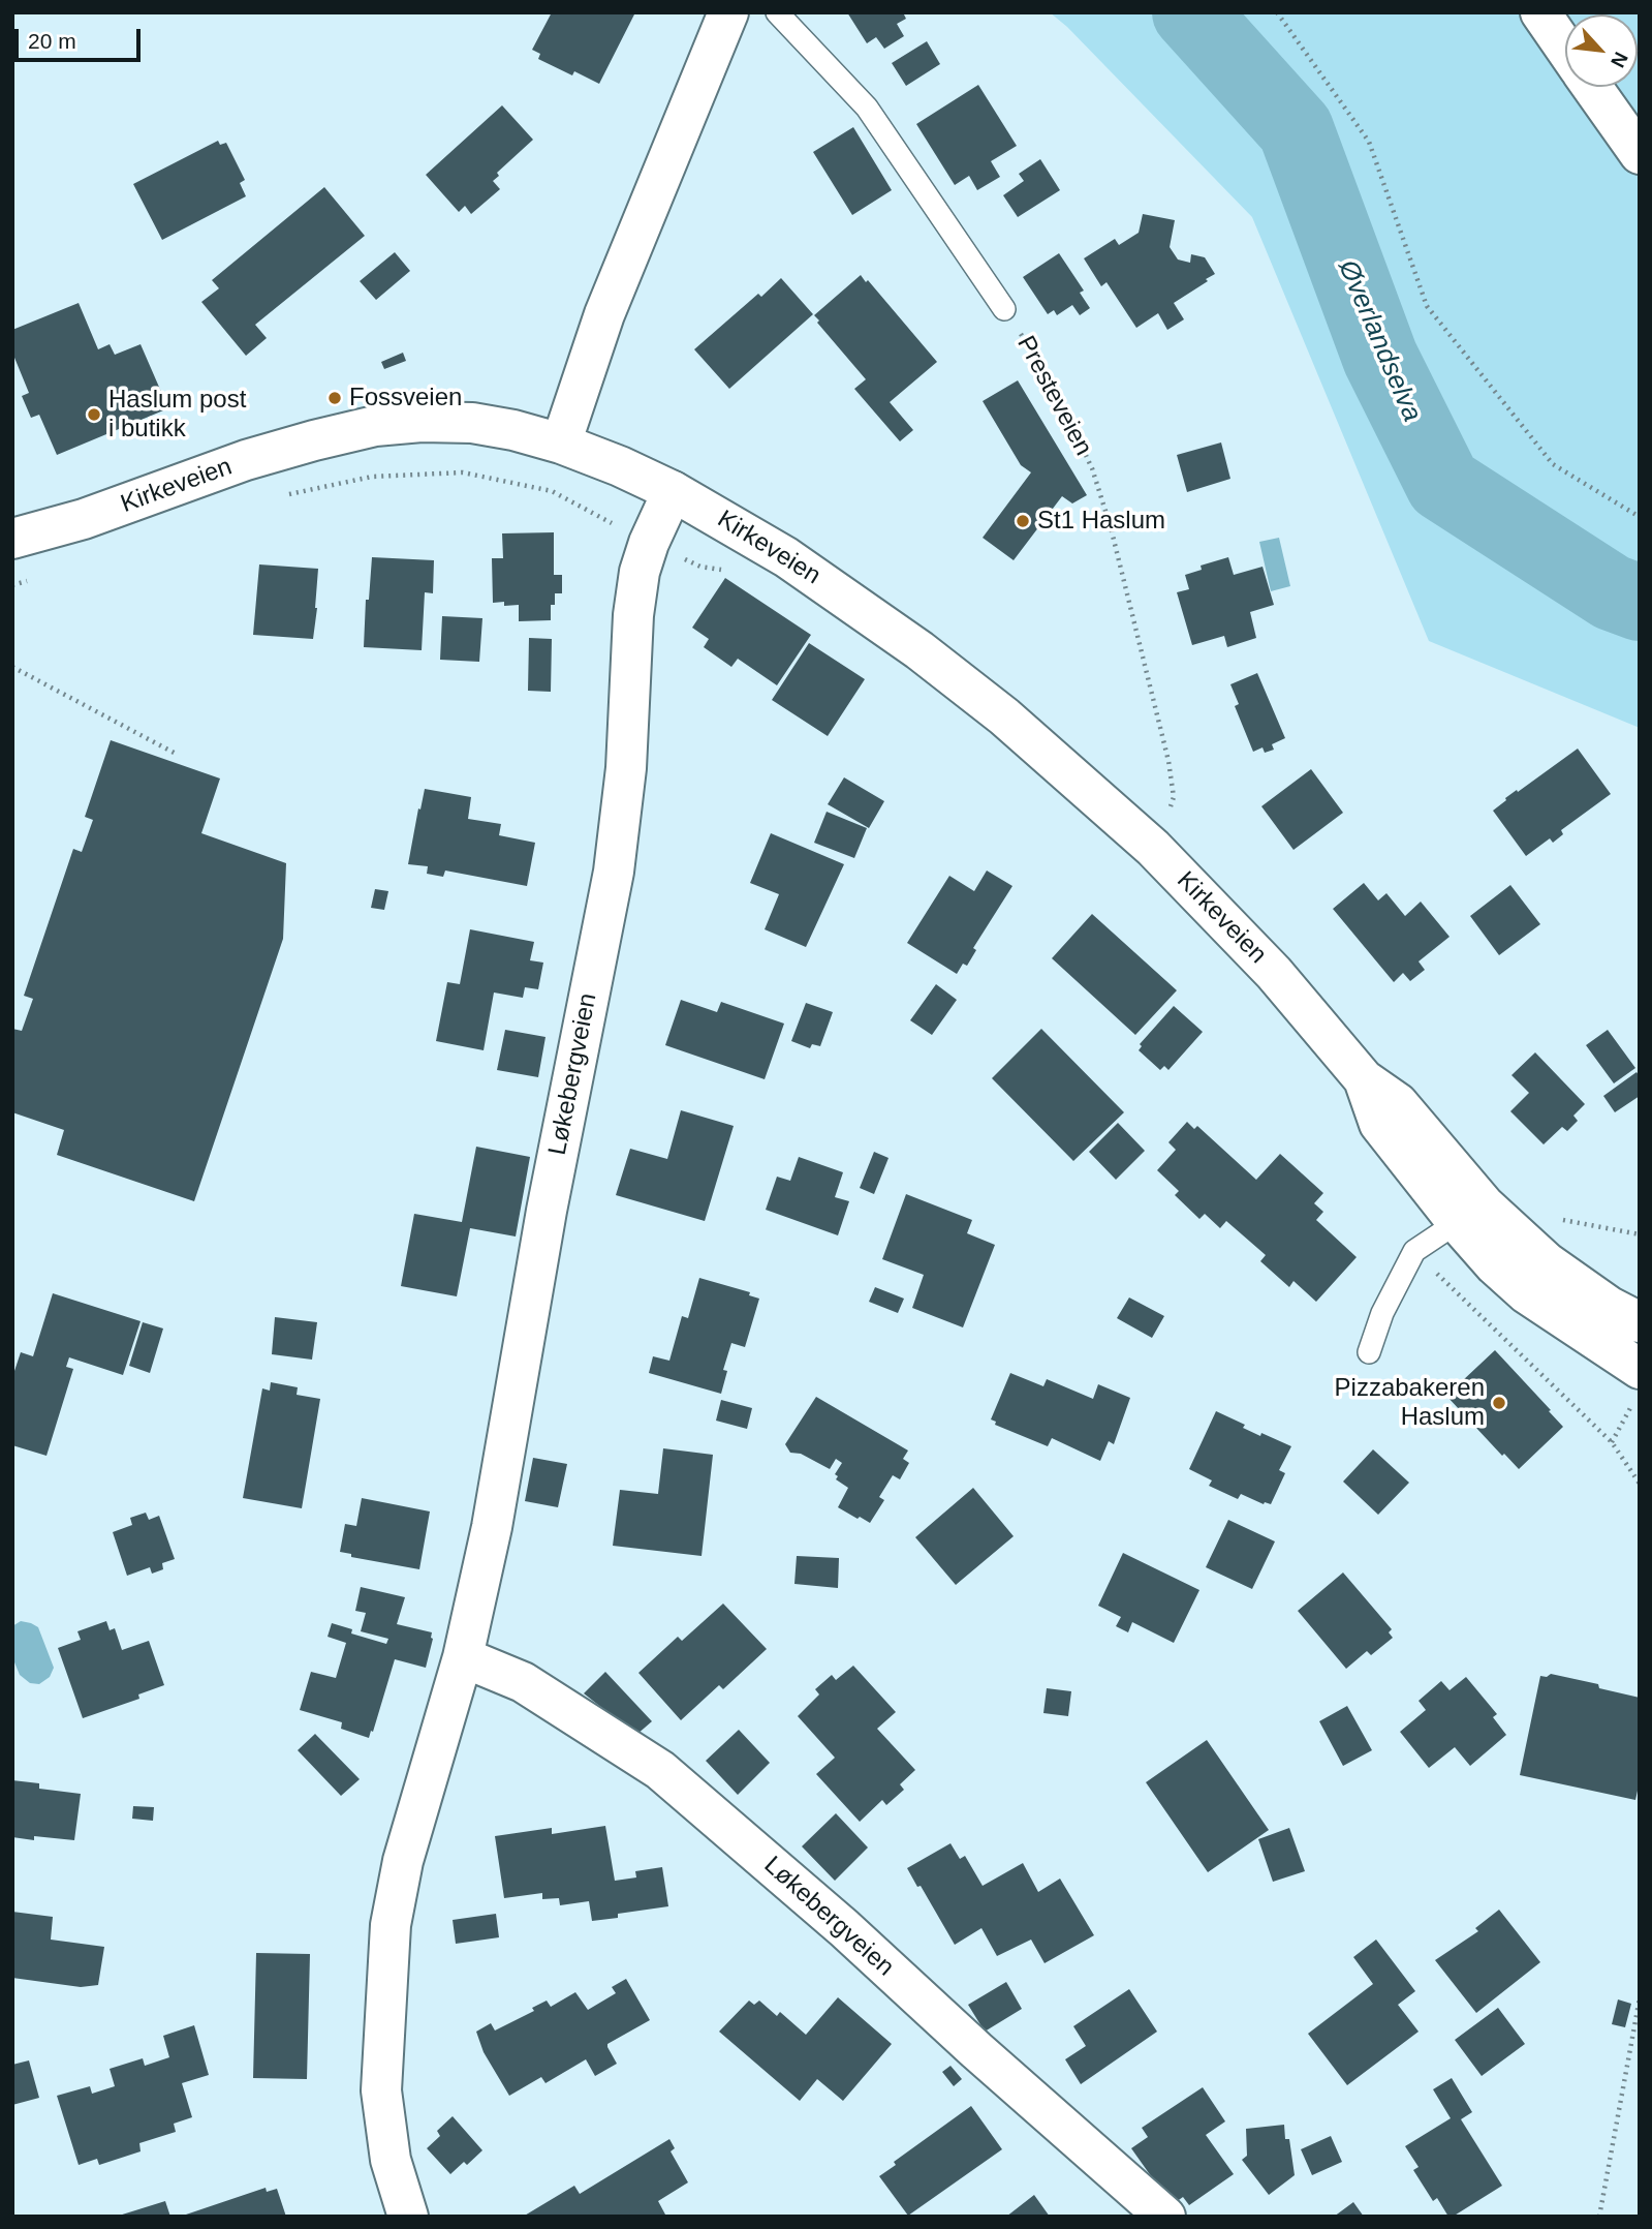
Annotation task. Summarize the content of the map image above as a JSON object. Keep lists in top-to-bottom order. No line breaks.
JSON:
{"streets":{"street":["Kirkeveien","Løkebergveien"],"lane":["Presteveien"]},"crossings":[["Presteveien","Kirkeveien"],["Kirkeveien","Løkebergveien"]],"water":["Øverlandselva"],"places":["Fossveien","Haslum post i butikk","St1 Haslum","Pizzabakeren Haslum"],"scale_bar":"20 m","north":"bottom right"}
